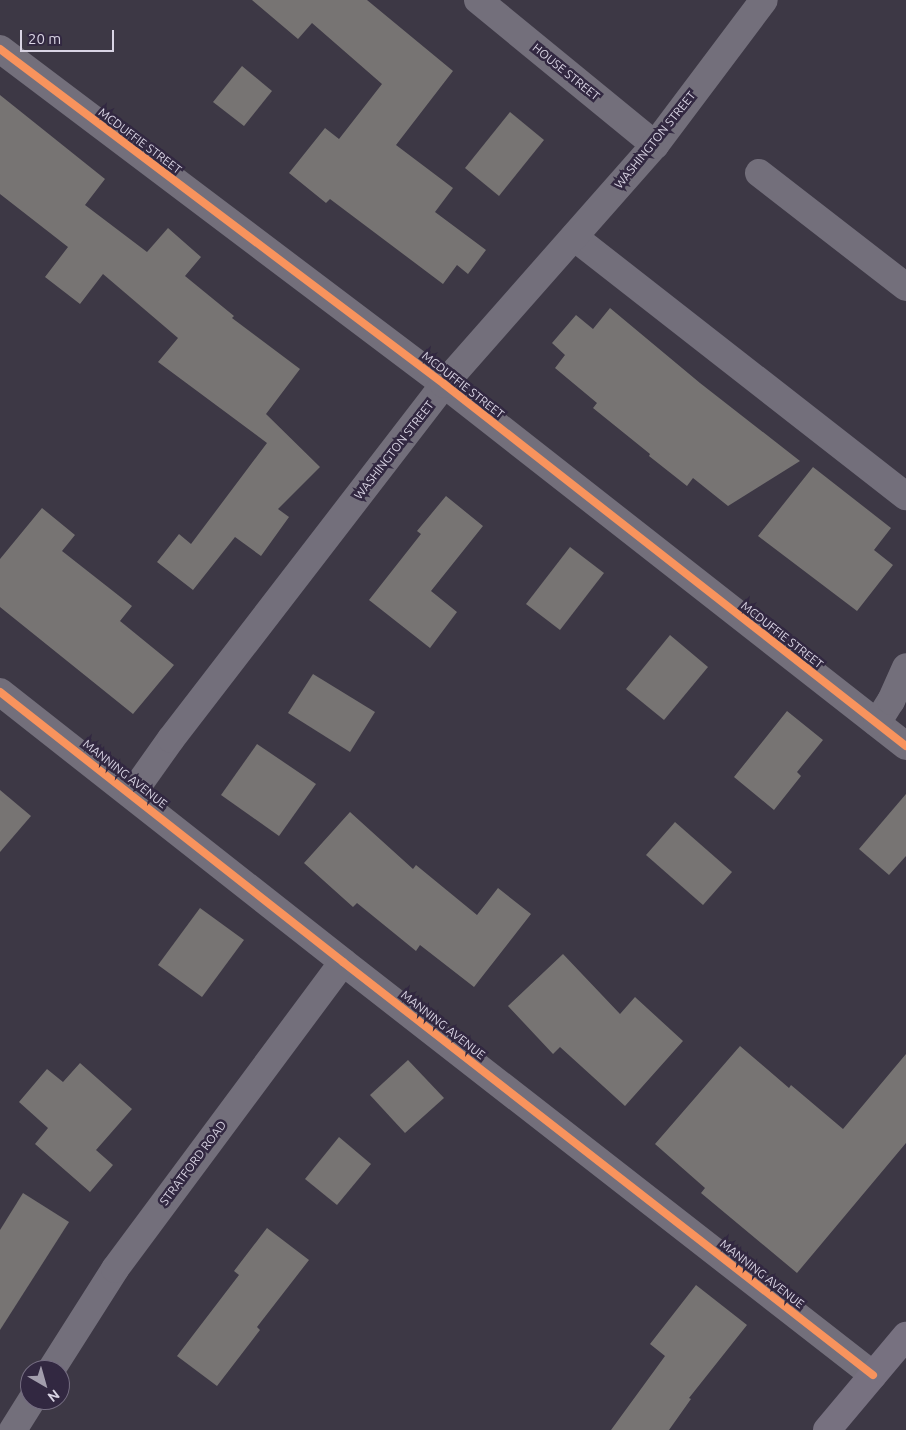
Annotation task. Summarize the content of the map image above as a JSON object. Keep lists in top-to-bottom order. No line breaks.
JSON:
{"streets":{"street":["HOUSE STREET","WASHINGTON STREET","MCDUFFIE STREET","MANNING AVENUE","STRATFORD ROAD"]},"crossings":[["HOUSE STREET","WASHINGTON STREET"],["WASHINGTON STREET","MCDUFFIE STREET"],["WASHINGTON STREET","MANNING AVENUE"],["MANNING AVENUE","STRATFORD ROAD"]],"scale_bar":"20 m","north":"bottom right"}
